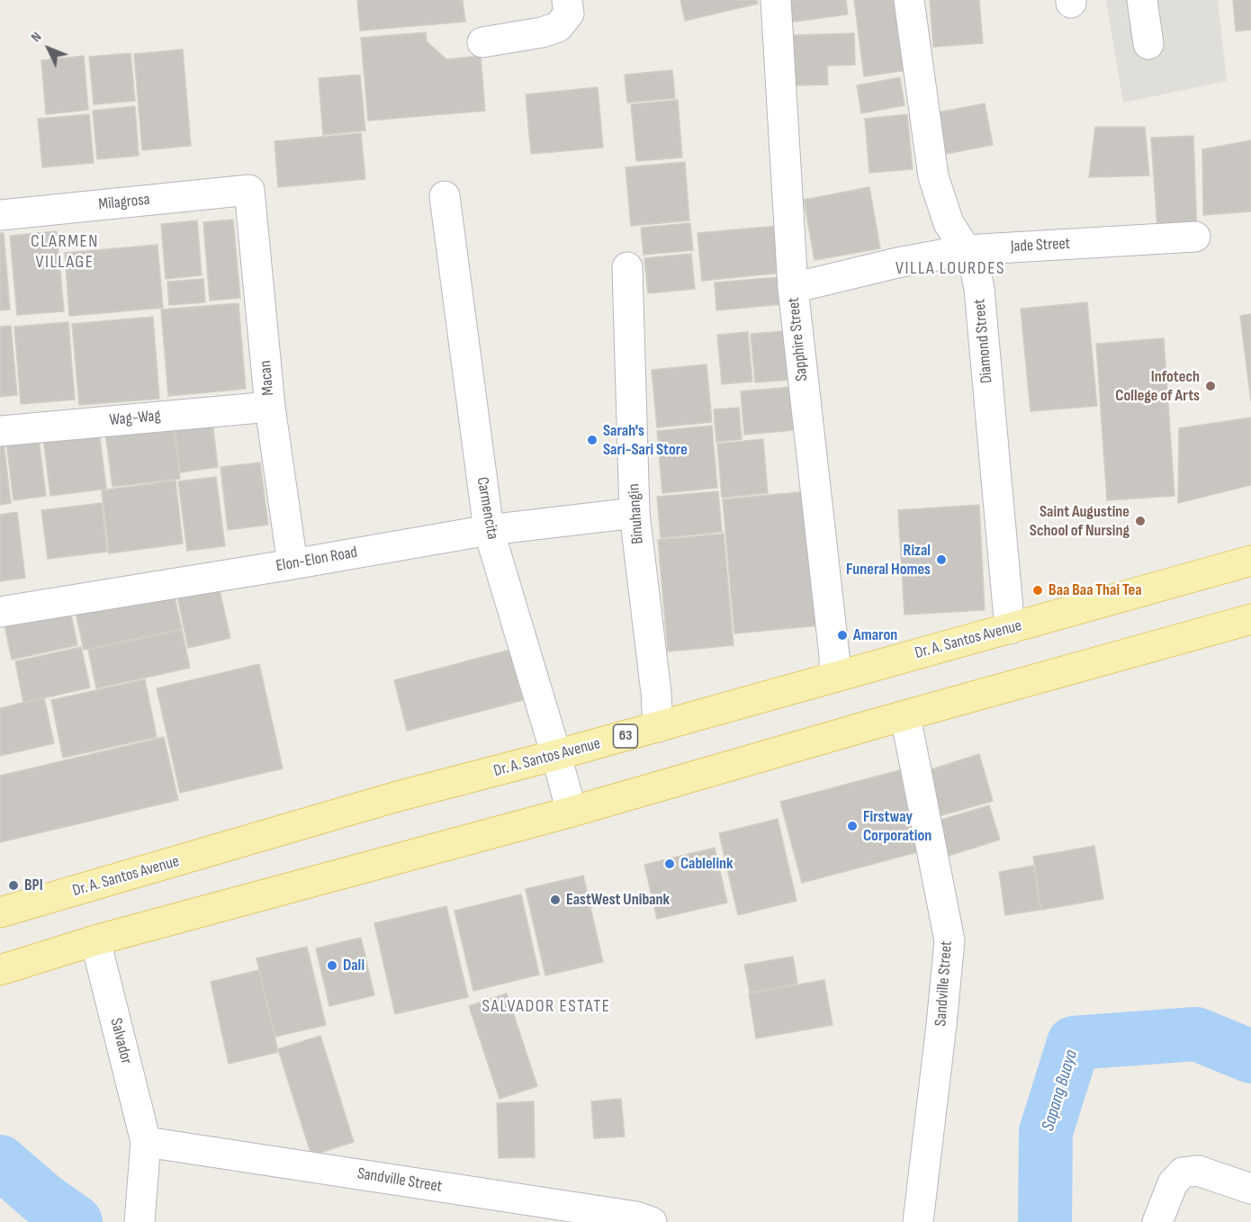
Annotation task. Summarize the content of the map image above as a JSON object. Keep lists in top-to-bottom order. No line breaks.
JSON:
{"streets":{"main road":["Dr. A. Santos Avenue","63"],"street":["Milagrosa","Jade Street","Sapphire Street","Diamond Street","Macan","Wag-Wag","Carmencita","Binuhangin","Elon-Elon Road","Sandville Street","Salvador"]},"crossings":[["Milagrosa","Macan"],["Jade Street","Sapphire Street"],["Jade Street","Diamond Street"],["Sapphire Street","Dr. A. Santos Avenue"],["Diamond Street","Dr. A. Santos Avenue"],["Macan","Wag-Wag"],["Macan","Elon-Elon Road"],["Carmencita","Elon-Elon Road"],["Carmencita","Dr. A. Santos Avenue"],["Binuhangin","Elon-Elon Road"],["Binuhangin","Dr. A. Santos Avenue"],["Sandville Street","Salvador"]],"districts":["CLARMEN VILLAGE","VILLA LOURDES","SALVADOR ESTATE"],"water":["Sapang Buaya"],"places":["Infotech College of Arts","Sarah's Sari-Sari Store","Saint Augustine School of Nursing","Rizal Funeral Homes","Baa Baa Thai Tea","Amaron","Firstway Corporation","Cablelink","BPI","EastWest Unibank","Dali"],"north":"top left"}
